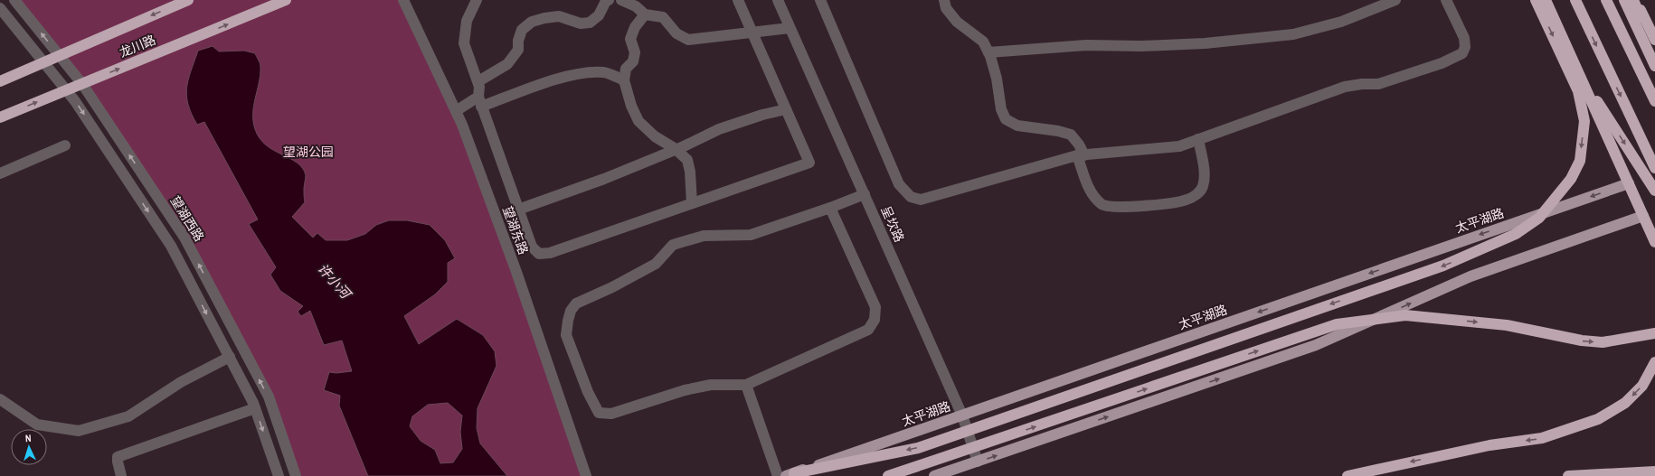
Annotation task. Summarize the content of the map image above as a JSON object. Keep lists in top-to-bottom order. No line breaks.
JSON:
{"streets":{"highway":["龙川路"],"main road":["太平湖路"],"street":["望湖西路","呈坎路","望湖东路"]},"crossings":[["龙川路","望湖西路"],["太平湖路","呈坎路"]],"water":["许小河"],"parks":["望湖公园"],"north":"top"}
